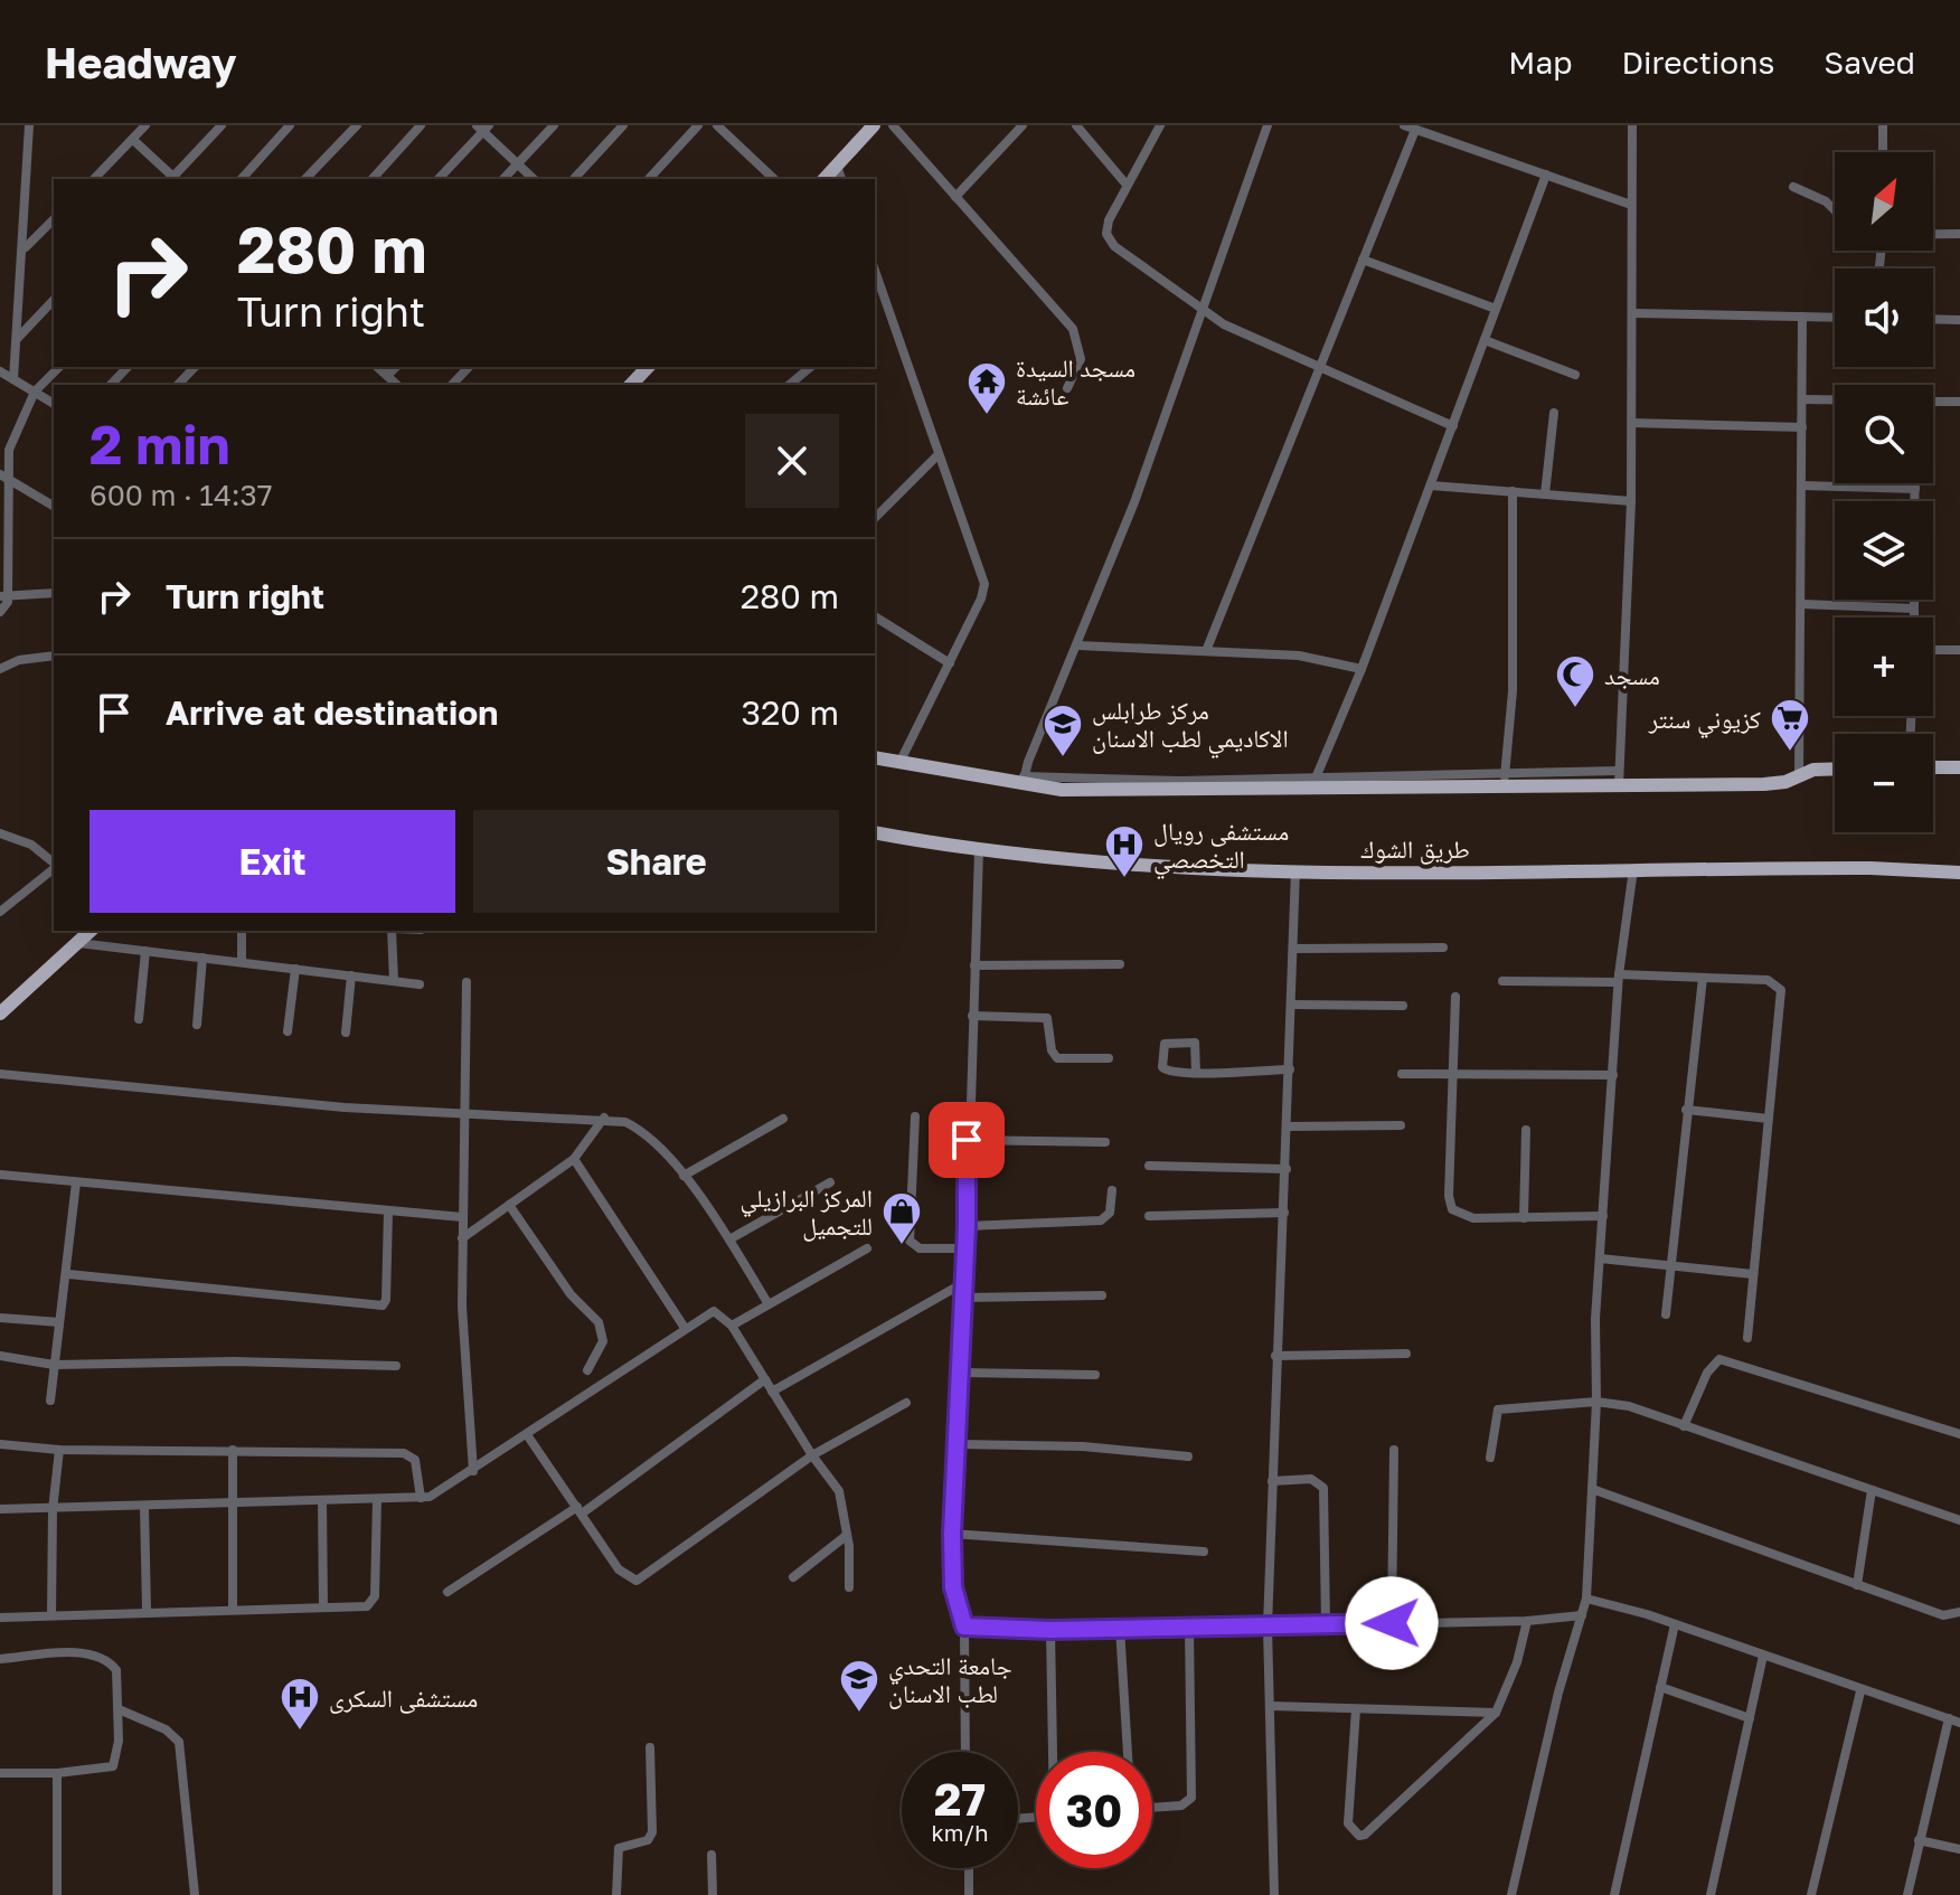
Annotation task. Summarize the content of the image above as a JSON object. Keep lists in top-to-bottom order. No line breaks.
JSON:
{"streets":{"main road":["طريق الشوك"]},"places":{"temple":["مسجد السيدة عائشة"],"mosque":["مسجد"],"supermarket":["كزيوني سنتر"],"school or university":["مركز طرابلس الاكاديمي لطب الاسنان","جامعة التحدي لطب الاسنان"],"hospital":["مستشفى رويال التخصصي","مستشفى السكرى"],"shop":["المركز البرازيلي للتجميل"]},"north":"top right","page":{"header":"Headway","nav":["Map","Directions","Saved"],"map_buttons":["+","−"],"turn":["280 m","Turn right"],"heading":["2 min","600 m · 14:37"],"list":[{"name":"Turn right","value":"280 m"},{"name":"Arrive at destination","value":"320 m"}],"buttons":["Exit","Share"],"speed":"27 km/h","limit":"30"}}
